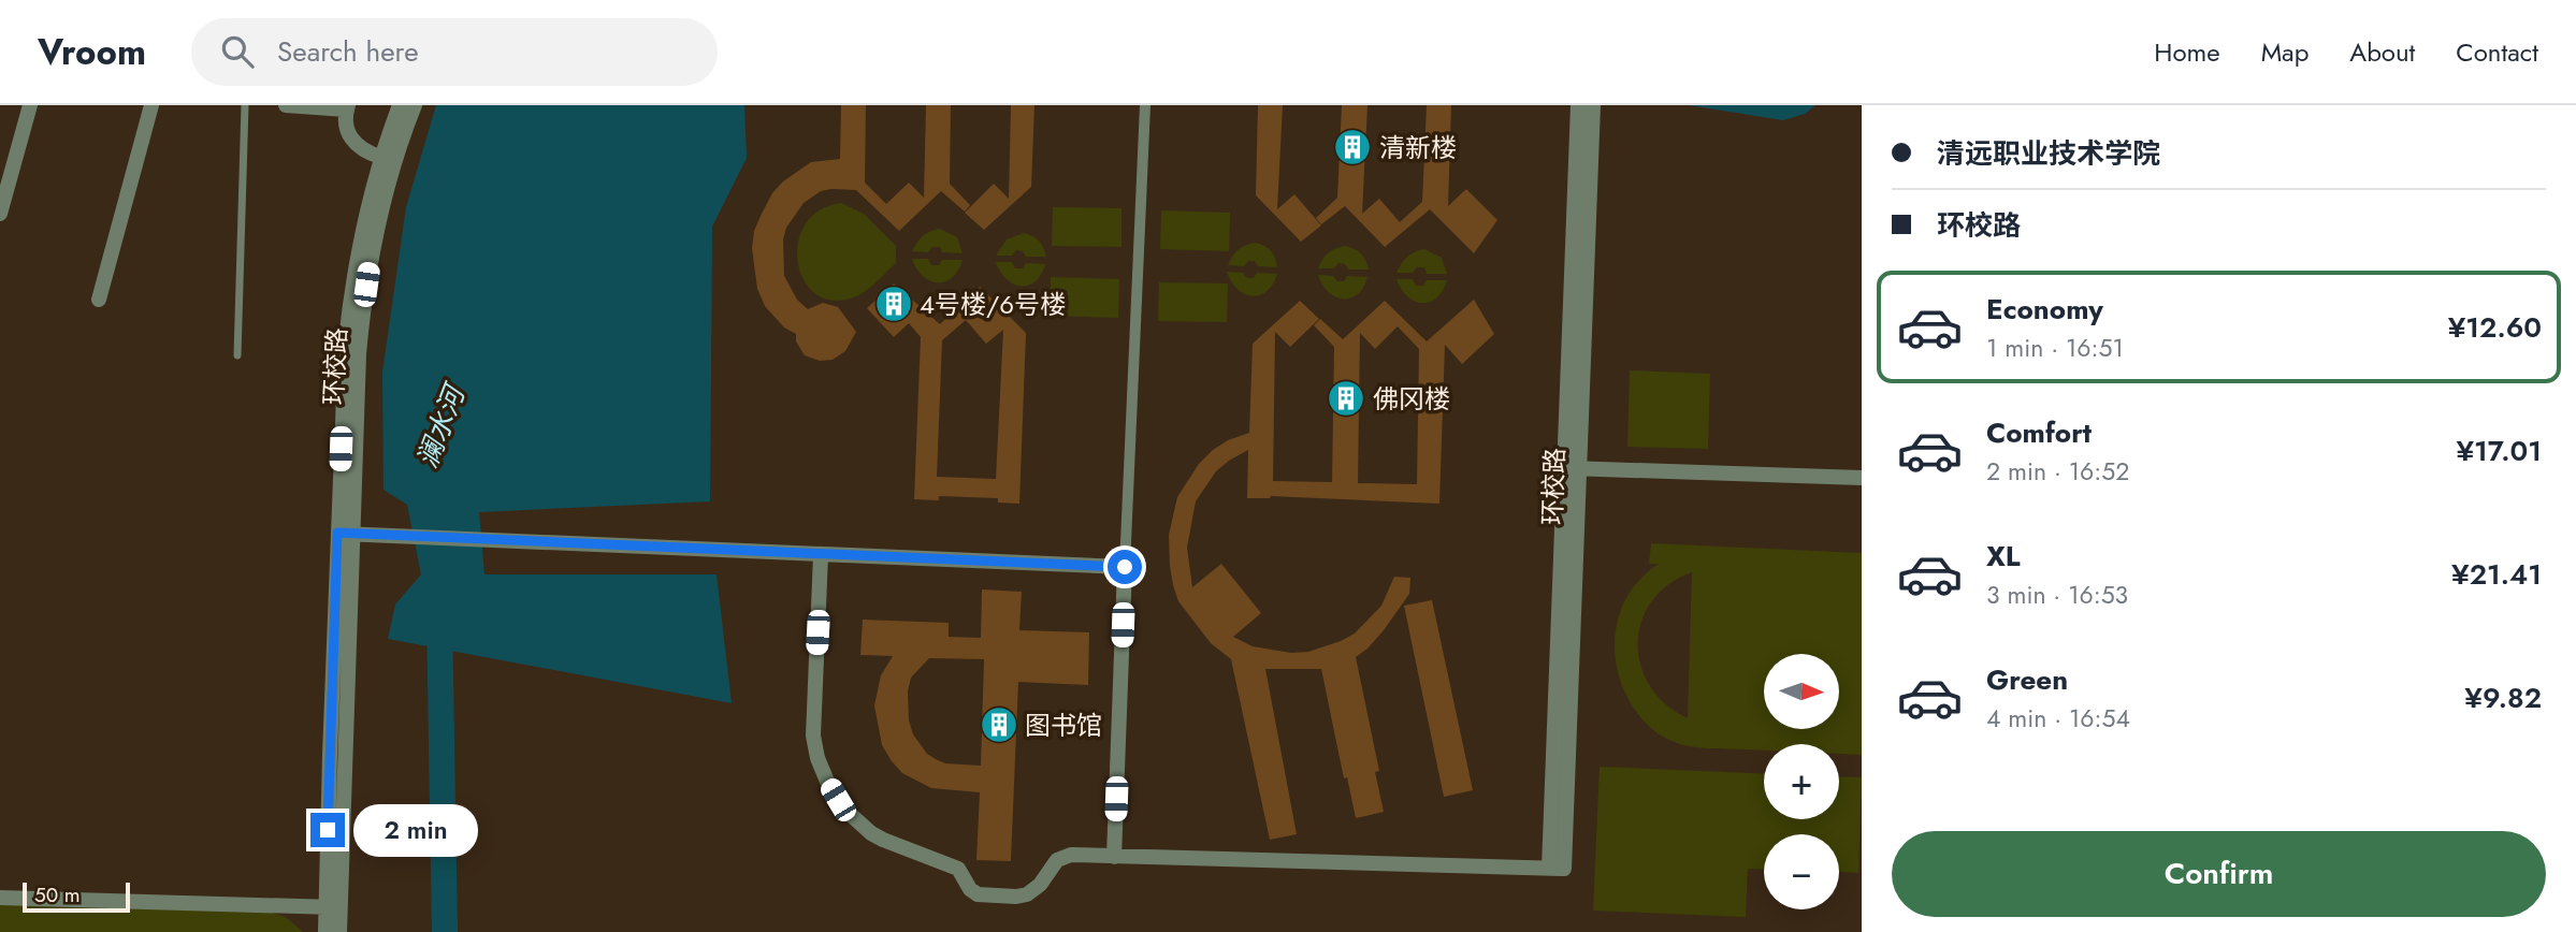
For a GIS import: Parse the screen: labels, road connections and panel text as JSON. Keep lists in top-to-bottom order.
{
  "streets": {
    "street": ["环校路"]
  },
  "water": ["澜水河"],
  "places": {
    "building": [
      "清新楼",
      "4号楼/6号楼",
      "佛冈楼",
      "图书馆"
    ]
  },
  "scale_bar": "50 m",
  "north": "right",
  "page": {
    "header": "Vroom",
    "search": "Search here",
    "nav": [
      "Home",
      "Map",
      "About",
      "Contact"
    ],
    "banner": ["清远职业技术学院", "环校路"],
    "list": [
      {
        "name": "Economy",
        "note": "1 min · 16:51",
        "value": "¥12.60"
      },
      {
        "name": "Comfort",
        "note": "2 min · 16:52",
        "value": "¥17.01"
      },
      {
        "name": "XL",
        "note": "3 min · 16:53",
        "value": "¥21.41"
      },
      {
        "name": "Green",
        "note": "4 min · 16:54",
        "value": "¥9.82"
      }
    ],
    "map_buttons": ["+", "−"],
    "bubble": "2 min",
    "buttons": "Confirm",
    "scale": "50 m"
  }
}
